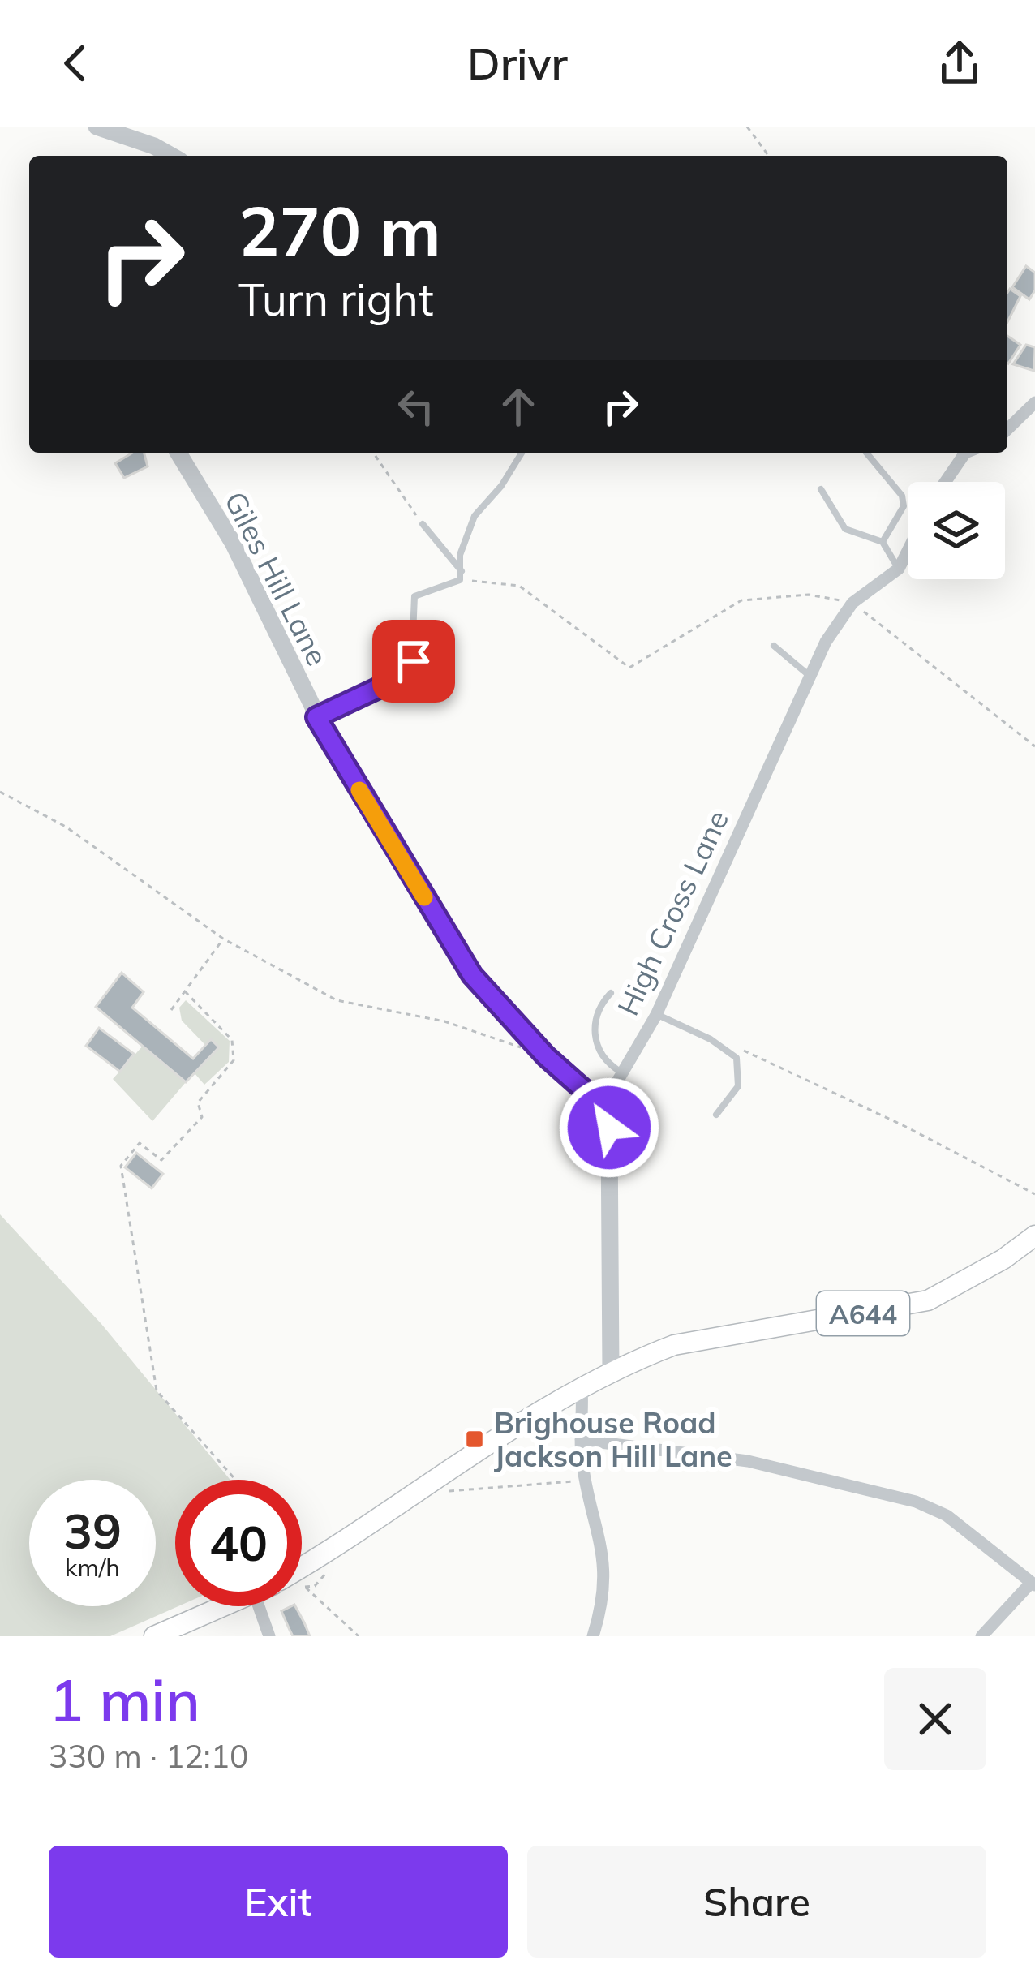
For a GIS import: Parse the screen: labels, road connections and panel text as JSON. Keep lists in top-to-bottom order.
{
  "streets": {
    "main road": ["A644"],
    "street": ["Giles Hill Lane", "High Cross Lane"]
  },
  "crossings": [
    ["Giles Hill Lane", "High Cross Lane"]
  ],
  "places": {
    "transit": ["Brighouse Road Jackson Hill Lane"]
  },
  "page": {
    "header": "Drivr",
    "turn": ["270 m", "Turn right"],
    "speed": "39 km/h",
    "limit": "40",
    "heading": ["1 min", "330 m · 12:10"],
    "buttons": ["Exit", "Share"]
  }
}
